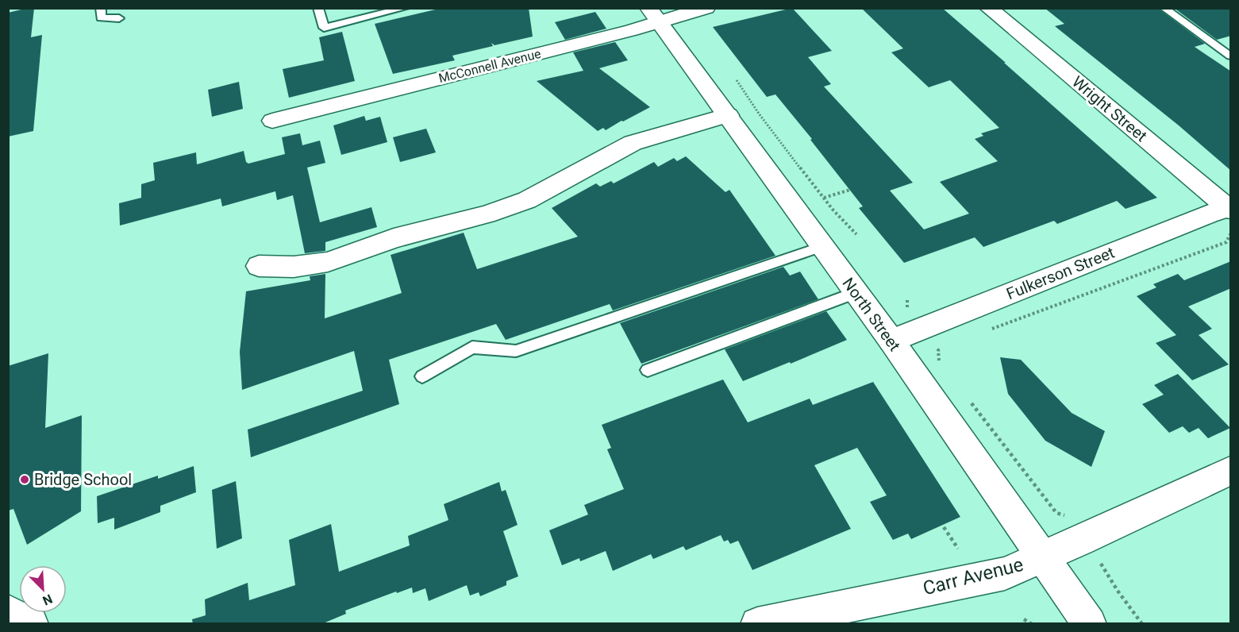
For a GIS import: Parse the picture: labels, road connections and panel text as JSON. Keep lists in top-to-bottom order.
{
  "streets": {
    "street": [
      "McConnell Avenue",
      "Wright Street",
      "Fulkerson Street",
      "North Street",
      "Carr Avenue"
    ]
  },
  "crossings": [
    ["McConnell Avenue", "North Street"],
    ["Wright Street", "Fulkerson Street"],
    ["Fulkerson Street", "North Street"],
    ["North Street", "Carr Avenue"]
  ],
  "places": ["Bridge School"],
  "north": "bottom right"
}
